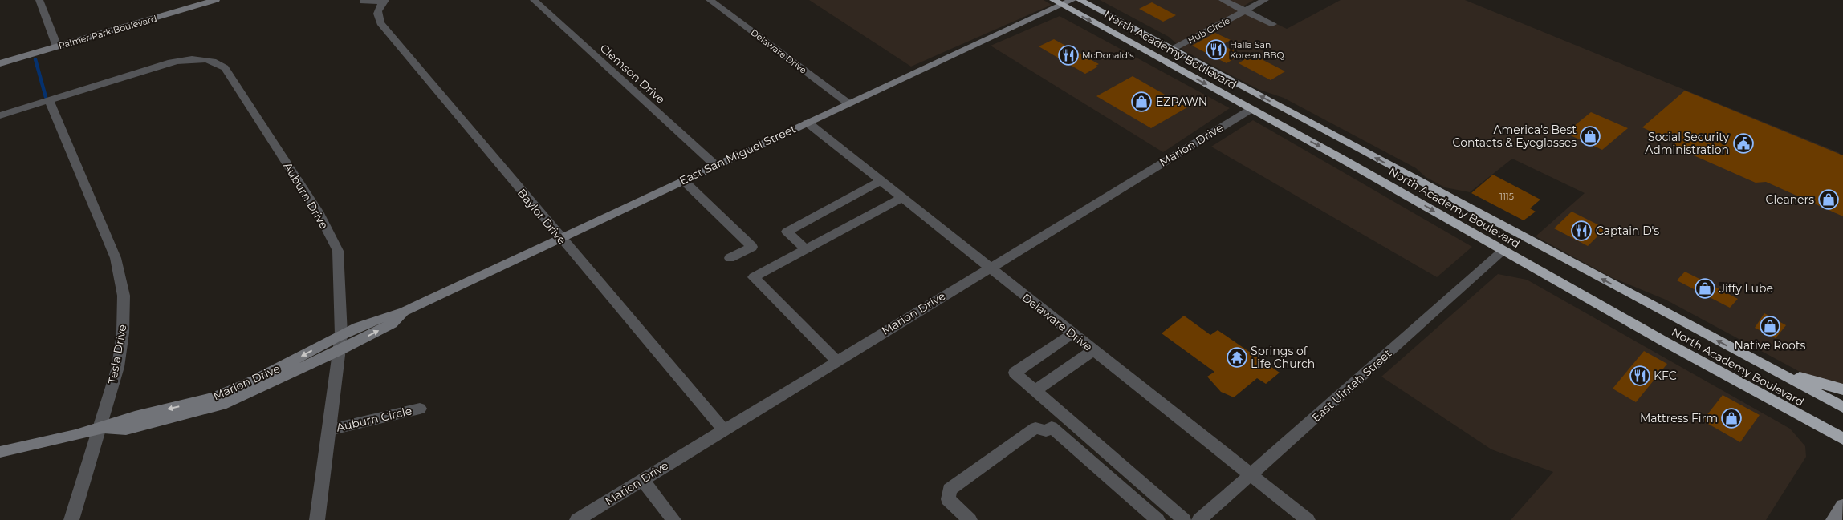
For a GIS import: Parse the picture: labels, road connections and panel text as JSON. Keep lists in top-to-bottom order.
{
  "streets": {
    "highway": ["North Academy Boulevard"],
    "street": [
      "Hub Circle",
      "Palmer Park Boulevard",
      "Delaware Drive",
      "Clemson Drive",
      "Marion Drive",
      "East San Miguel Street",
      "Auburn Drive",
      "Baylor Drive",
      "Tesla Drive",
      "East Uintah Street",
      "Auburn Circle"
    ]
  },
  "crossings": [
    ["Hub Circle", "North Academy Boulevard"],
    ["North Academy Boulevard", "Marion Drive"],
    ["North Academy Boulevard", "East San Miguel Street"],
    ["North Academy Boulevard", "East Uintah Street"],
    ["Delaware Drive", "Marion Drive"],
    ["Delaware Drive", "East San Miguel Street"],
    ["Delaware Drive", "East Uintah Street"],
    ["Clemson Drive", "East San Miguel Street"],
    ["Marion Drive", "East San Miguel Street"],
    ["Marion Drive", "Auburn Drive"],
    ["Marion Drive", "Baylor Drive"],
    ["Marion Drive", "Tesla Drive"],
    ["East San Miguel Street", "Auburn Drive"],
    ["East San Miguel Street", "Baylor Drive"],
    ["Auburn Drive", "Tesla Drive"],
    ["Auburn Drive", "Auburn Circle"]
  ],
  "places": {
    "restaurant": [
      "Halla San Korean BBQ",
      "McDonald's",
      "Captain D's",
      "KFC"
    ],
    "shop": [
      "EZPAWN",
      "America's Best Contacts & Eyeglasses",
      "Cleaners",
      "Jiffy Lube",
      "Native Roots",
      "Mattress Firm"
    ],
    "public building": ["Social Security Administration"],
    "temple": ["Springs of Life Church"]
  },
  "house_numbers": ["1115"]
}
